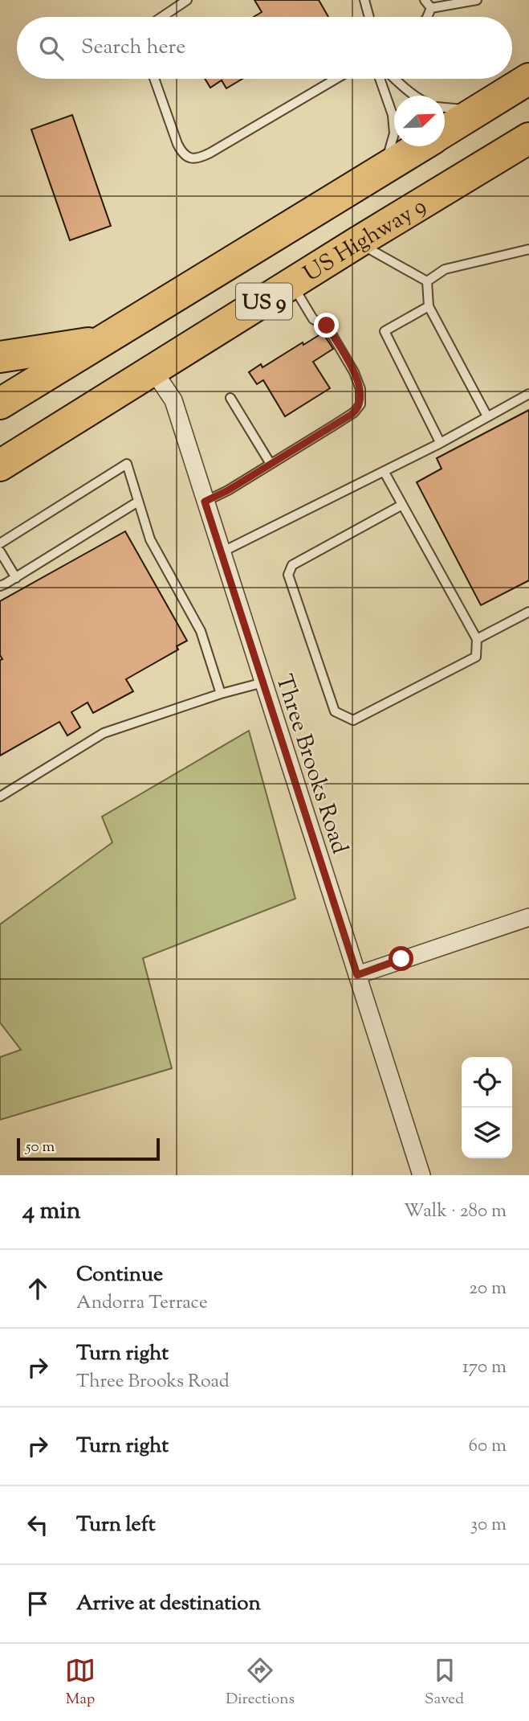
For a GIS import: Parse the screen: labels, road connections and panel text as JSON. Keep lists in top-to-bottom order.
{
  "streets": {
    "highway": ["US Highway 9", "US 9"],
    "street": ["Three Brooks Road"]
  },
  "crossings": [
    ["US Highway 9", "Three Brooks Road"]
  ],
  "scale_bar": "50 m",
  "north": "top right",
  "page": {
    "search": "Search here",
    "scale": "50 m",
    "heading": ["4 min", "Walk · 280 m"],
    "list": [
      ["Continue", "Andorra Terrace", "20 m"],
      ["Turn right", "Three Brooks Road", "170 m"],
      ["Turn right", "60 m"],
      ["Turn left", "30 m"],
      "Arrive at destination"
    ],
    "nav": ["Map", "Directions", "Saved"]
  }
}
